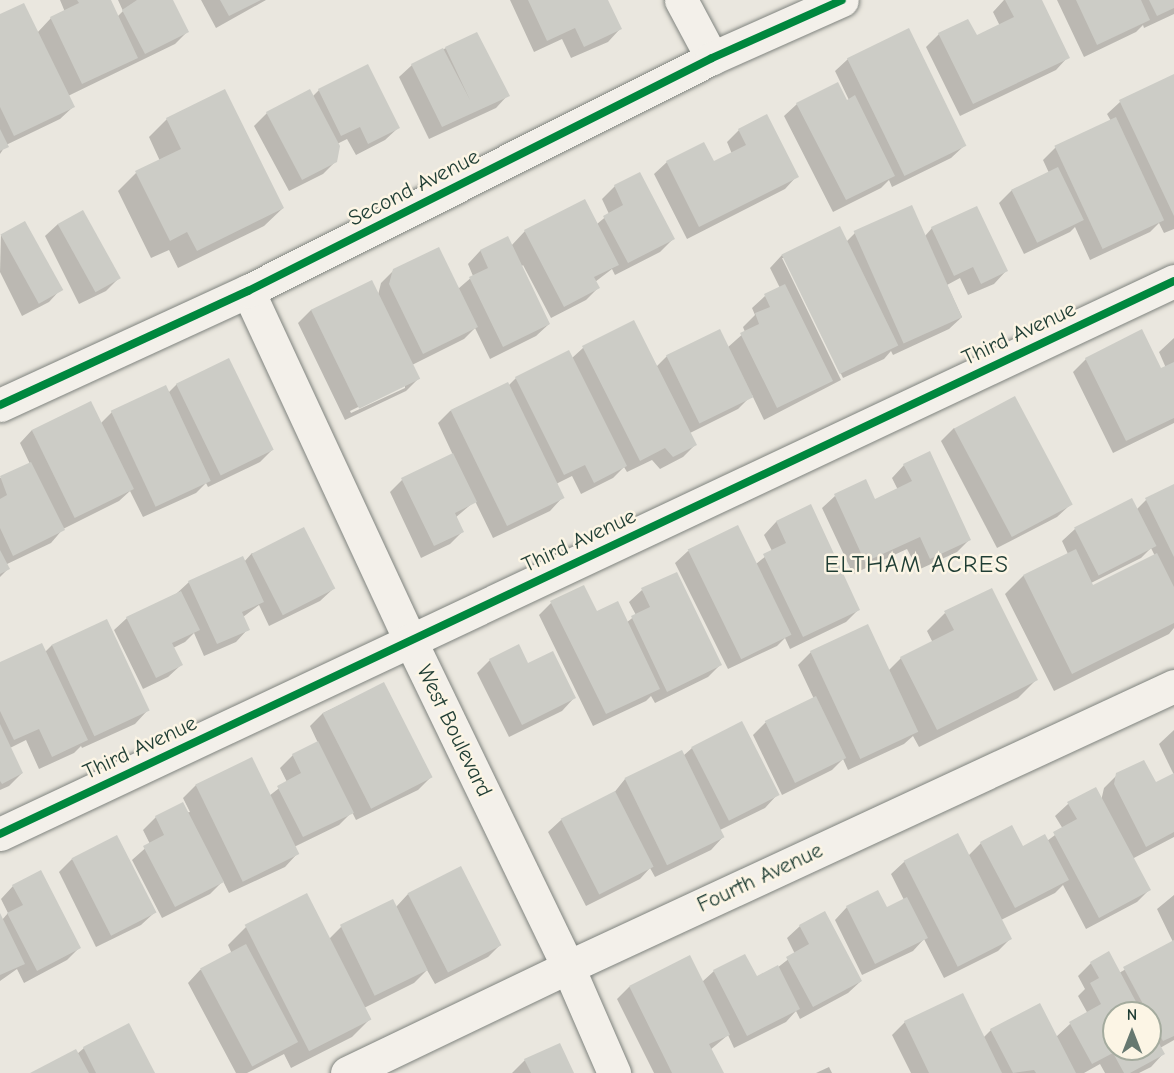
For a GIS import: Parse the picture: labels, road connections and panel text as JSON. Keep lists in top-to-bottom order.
{
  "streets": {
    "street": [
      "Second Avenue",
      "Third Avenue",
      "West Boulevard",
      "Fourth Avenue"
    ]
  },
  "crossings": [
    ["Second Avenue", "West Boulevard"],
    ["Third Avenue", "West Boulevard"],
    ["West Boulevard", "Fourth Avenue"]
  ],
  "districts": ["ELTHAM ACRES"],
  "north": "top"
}
